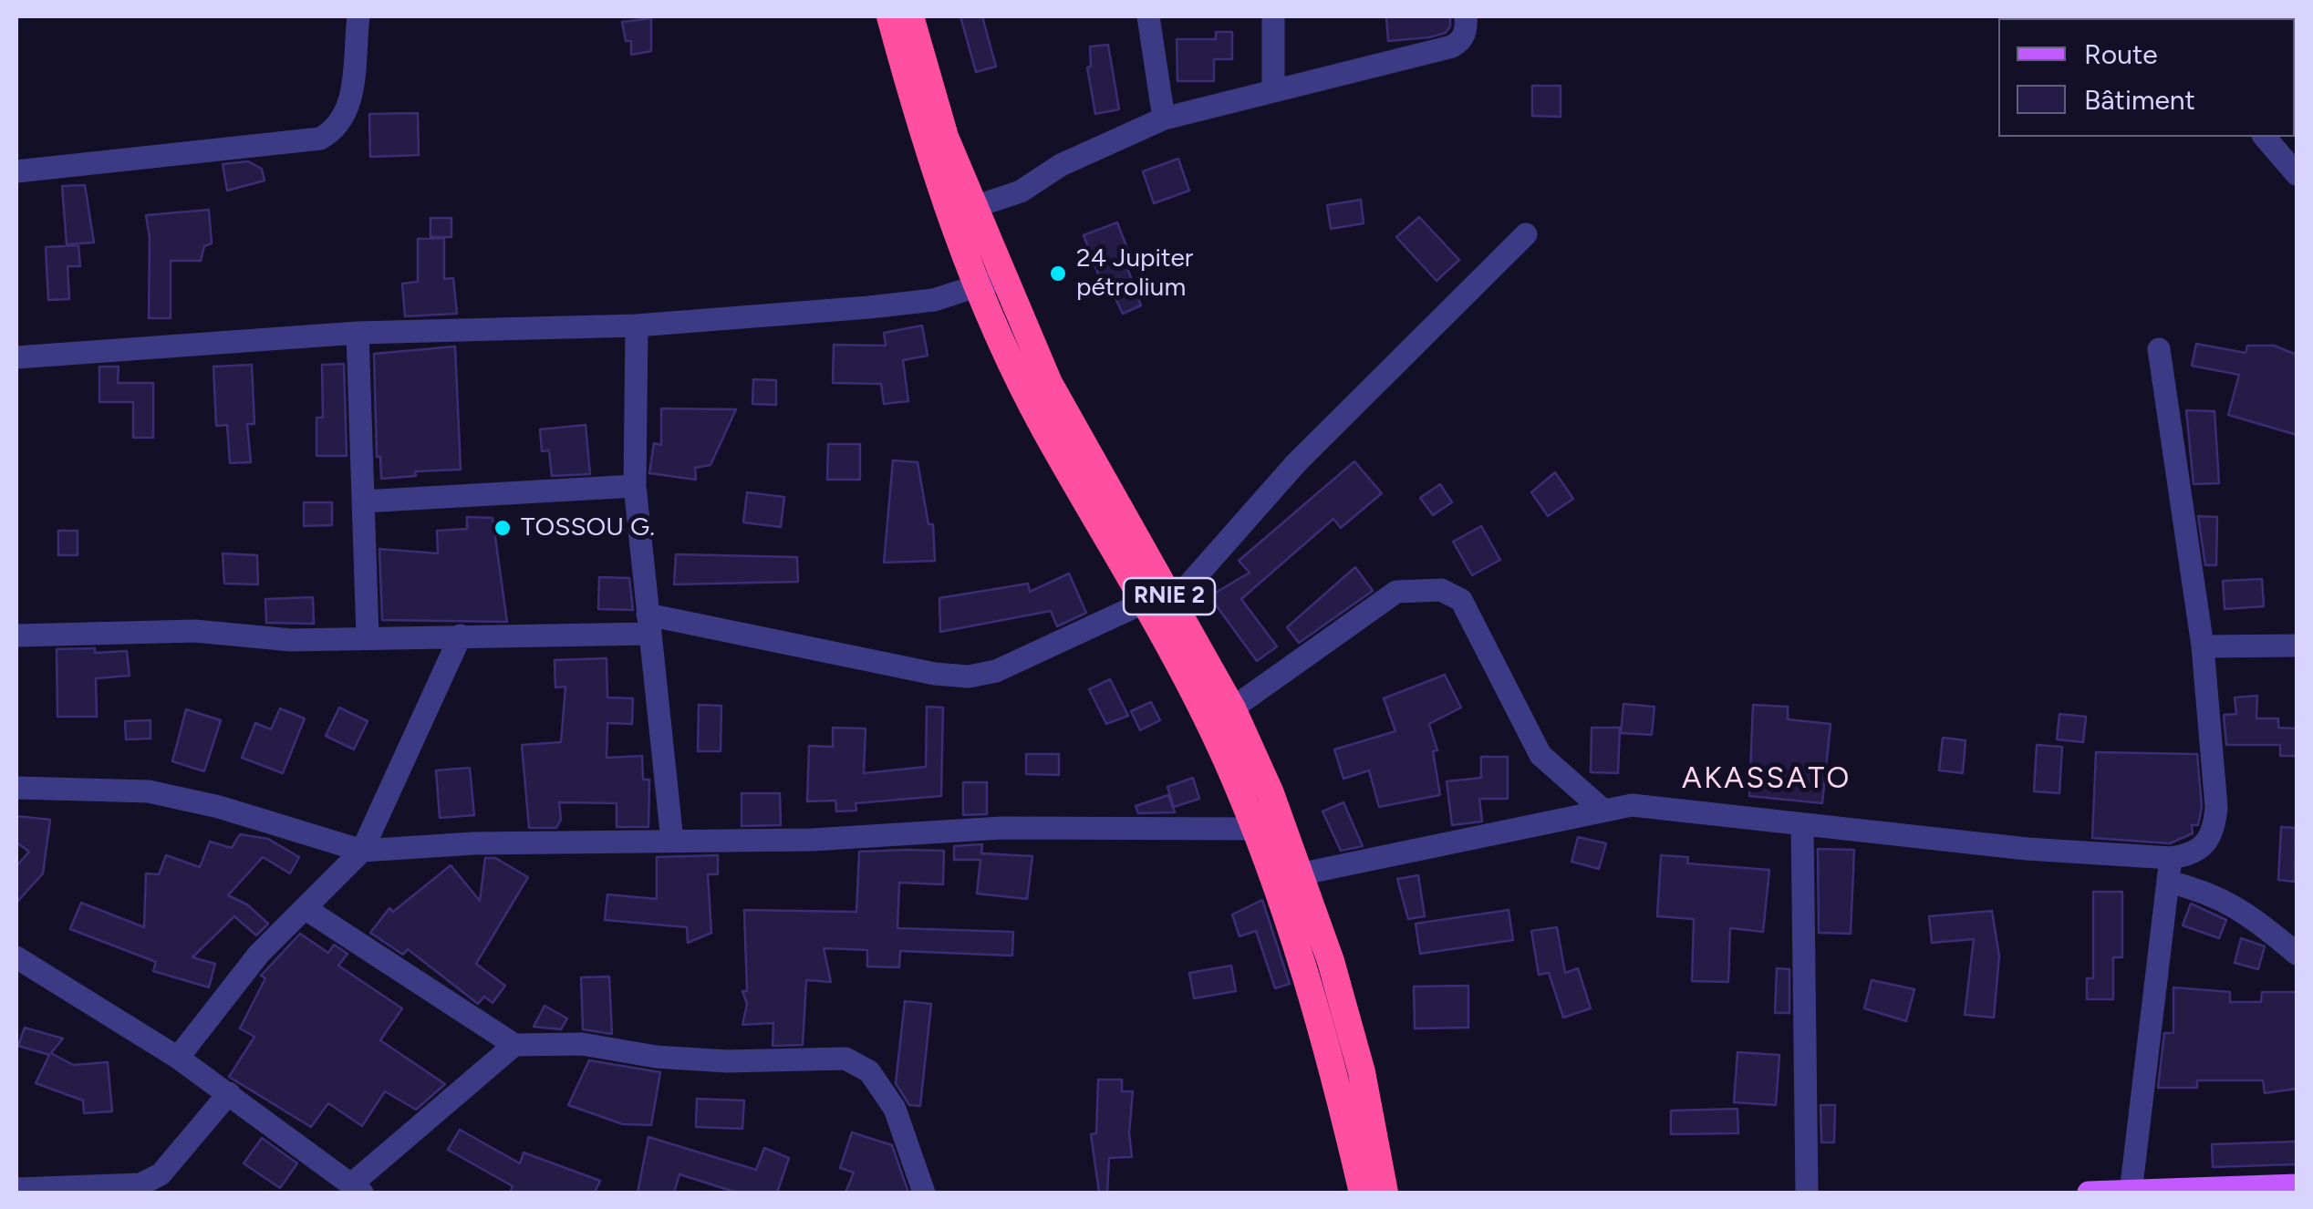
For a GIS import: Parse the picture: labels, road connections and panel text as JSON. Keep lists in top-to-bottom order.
{
  "streets": {
    "highway": ["RNIE 2"]
  },
  "districts": ["AKASSATO"],
  "places": ["24 Jupiter pétrolium", "TOSSOU G."],
  "legend": ["Route", "Bâtiment"]
}
